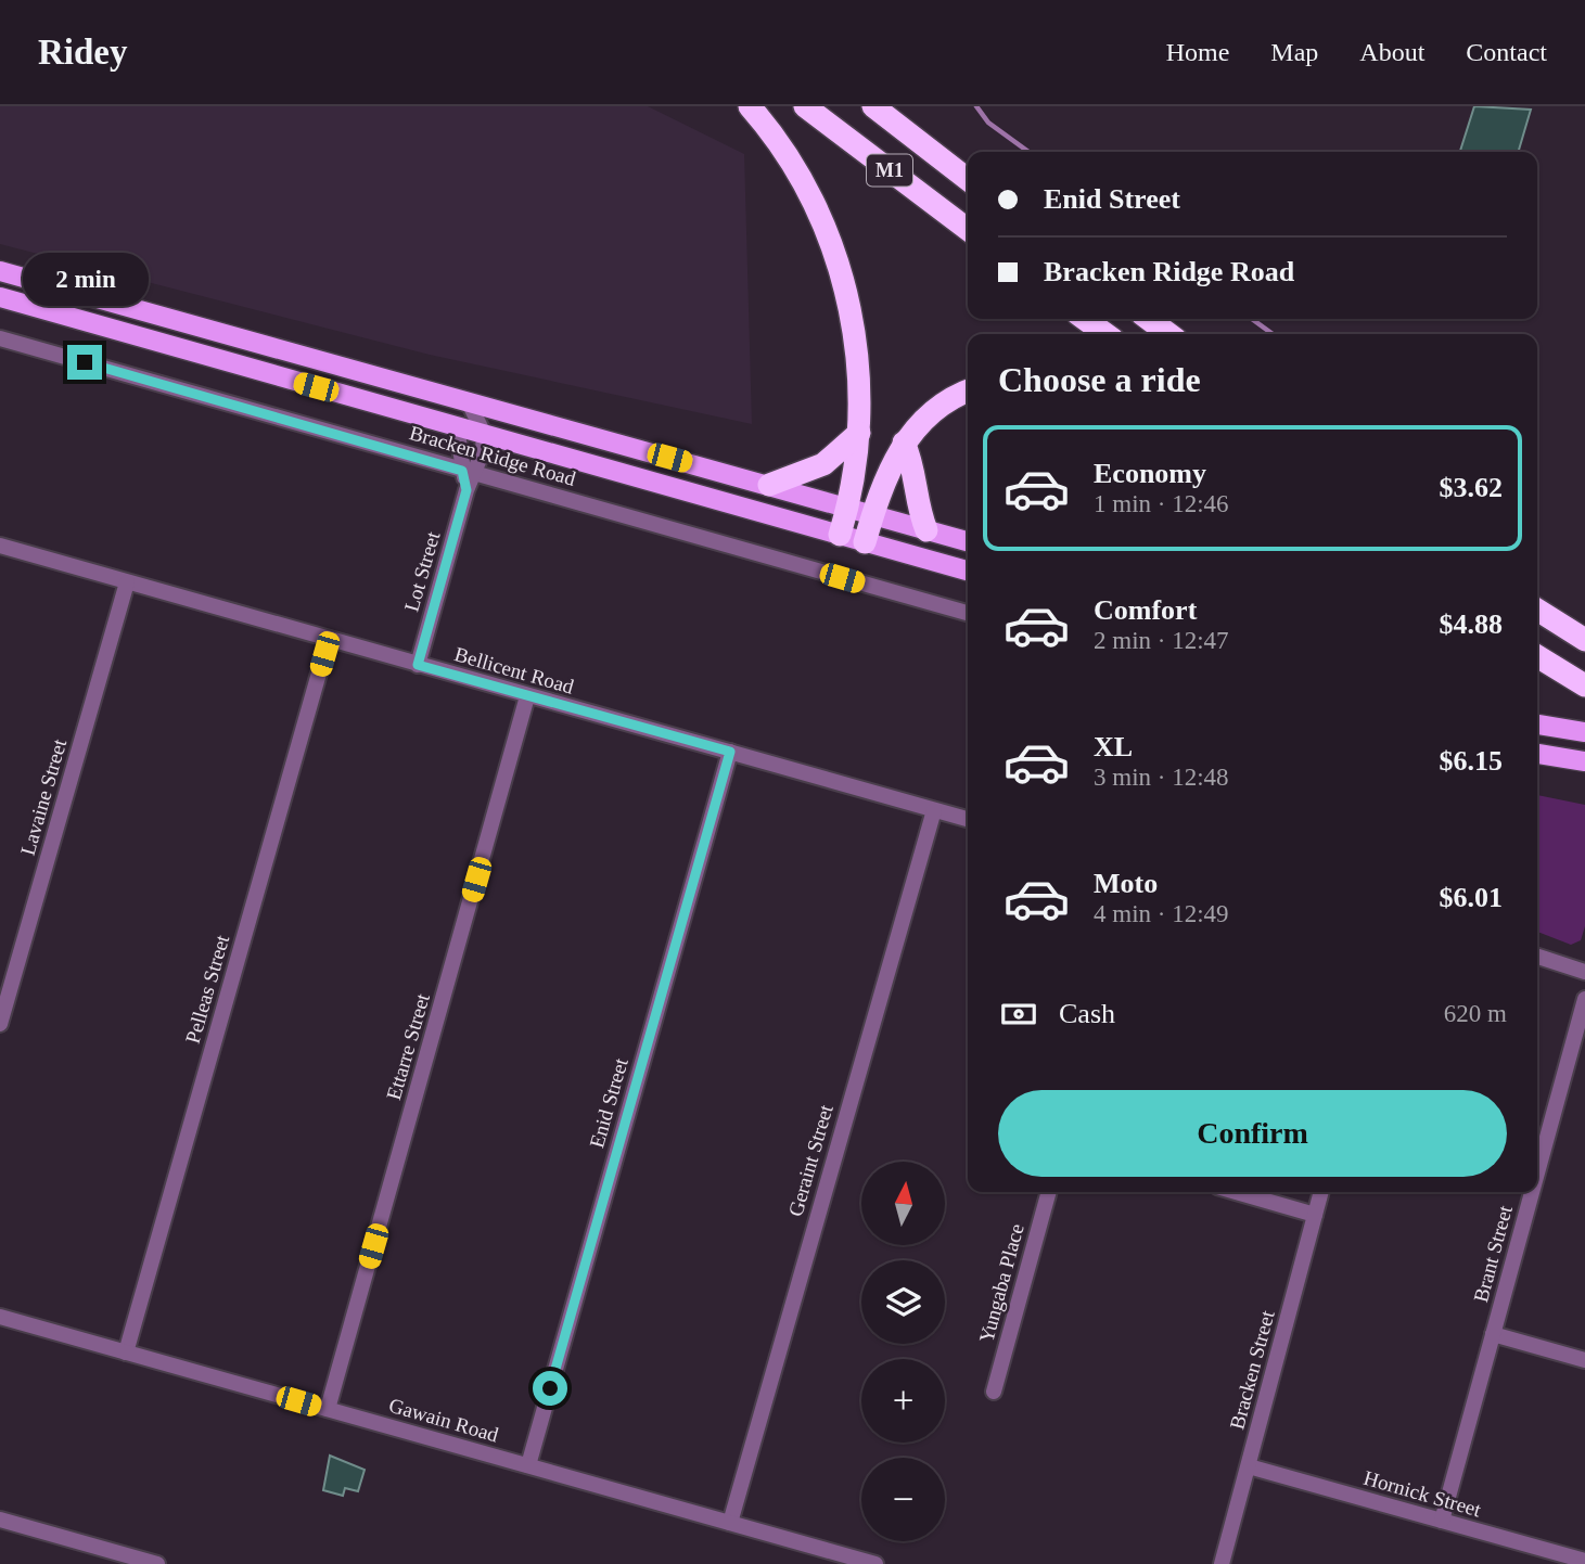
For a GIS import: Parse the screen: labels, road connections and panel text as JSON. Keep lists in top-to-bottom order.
{
  "streets": {
    "highway": ["M1"],
    "main road": ["Bracken Ridge Road"],
    "street": [
      "Lot Street",
      "Bellicent Road",
      "Lavaine Street",
      "Pelleas Street",
      "Ettarre Street",
      "Enid Street",
      "Geraint Street",
      "Brant Street",
      "Yungaba Place",
      "Bracken Street",
      "Gawain Road",
      "Hornick Street"
    ]
  },
  "crossings": [
    ["Bracken Ridge Road", "Lot Street"],
    ["Lot Street", "Bellicent Road"],
    ["Bellicent Road", "Lavaine Street"],
    ["Bellicent Road", "Pelleas Street"],
    ["Bellicent Road", "Ettarre Street"],
    ["Bellicent Road", "Enid Street"],
    ["Bellicent Road", "Geraint Street"],
    ["Pelleas Street", "Gawain Road"],
    ["Ettarre Street", "Gawain Road"],
    ["Enid Street", "Gawain Road"],
    ["Geraint Street", "Gawain Road"],
    ["Brant Street", "Hornick Street"],
    ["Bracken Street", "Hornick Street"]
  ],
  "north": "top",
  "page": {
    "header": "Ridey",
    "nav": [
      "Home",
      "Map",
      "About",
      "Contact"
    ],
    "banner": ["Enid Street", "Bracken Ridge Road"],
    "bubble": "2 min",
    "heading": "Choose a ride",
    "list": [
      {
        "name": "Economy",
        "note": "1 min · 12:46",
        "value": "$3.62"
      },
      {
        "name": "Comfort",
        "note": "2 min · 12:47",
        "value": "$4.88"
      },
      {
        "name": "XL",
        "note": "3 min · 12:48",
        "value": "$6.15"
      },
      {
        "name": "Moto",
        "note": "4 min · 12:49",
        "value": "$6.01"
      }
    ],
    "pay": ["Cash", "620 m"],
    "buttons": "Confirm",
    "map_buttons": ["+", "−"]
  }
}
